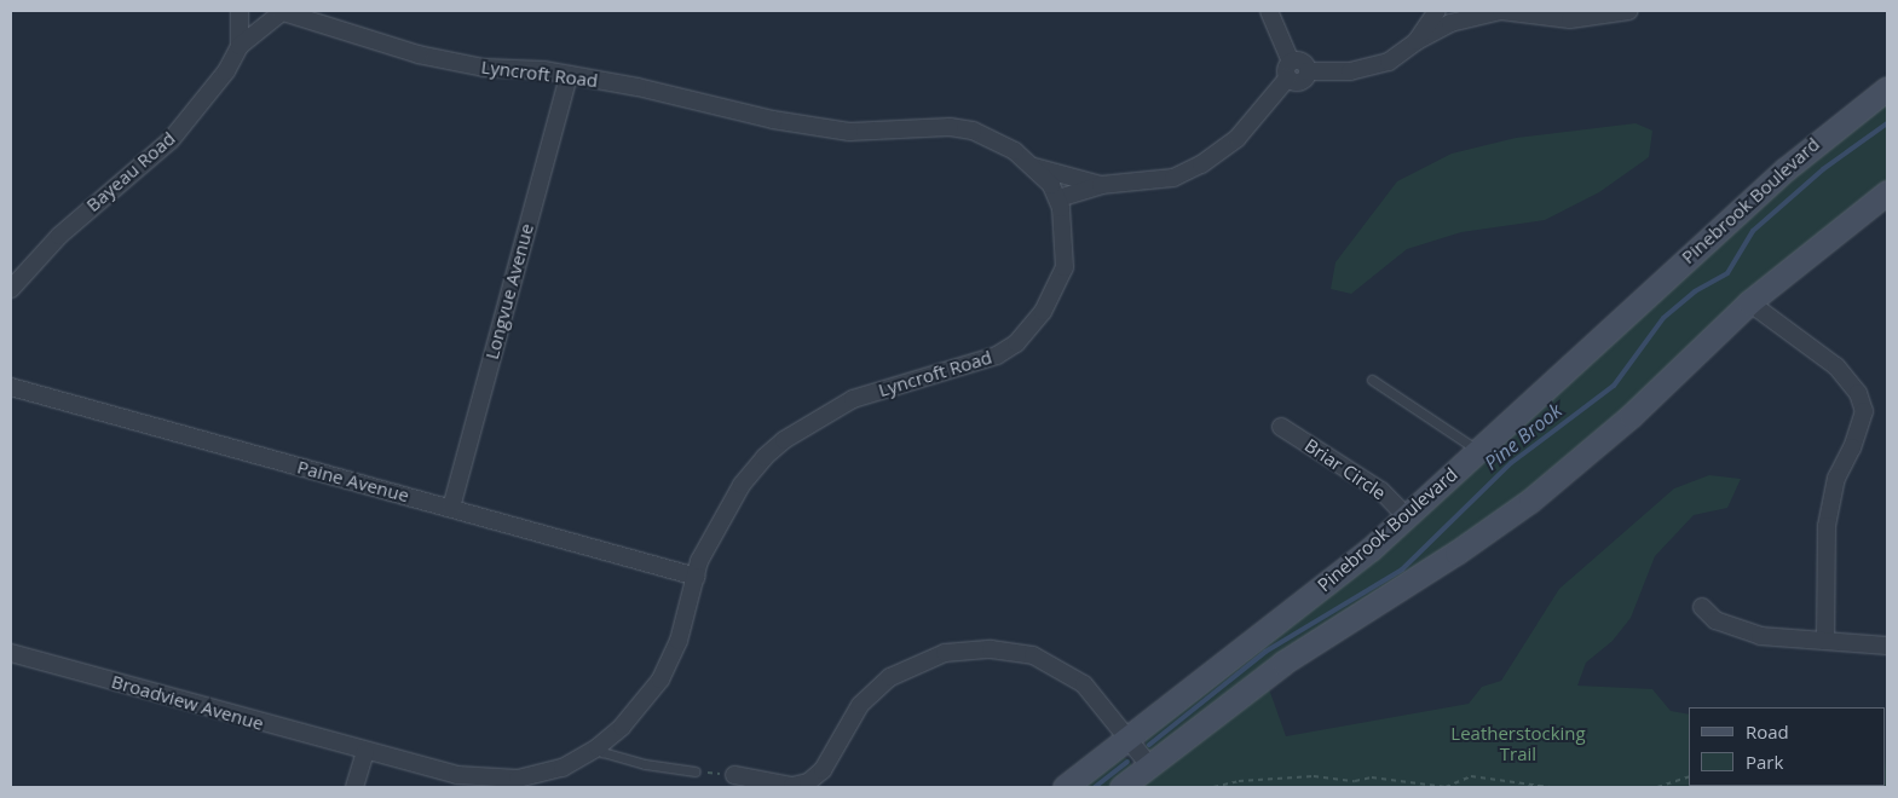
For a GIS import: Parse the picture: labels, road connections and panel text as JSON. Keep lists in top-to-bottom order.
{
  "streets": {
    "street": [
      "Lyncroft Road",
      "Bayeau Road",
      "Pinebrook Boulevard",
      "Longvue Avenue",
      "Briar Circle",
      "Paine Avenue",
      "Broadview Avenue"
    ]
  },
  "crossings": [
    ["Lyncroft Road", "Bayeau Road"],
    ["Lyncroft Road", "Longvue Avenue"],
    ["Lyncroft Road", "Paine Avenue"],
    ["Lyncroft Road", "Broadview Avenue"],
    ["Pinebrook Boulevard", "Briar Circle"],
    ["Longvue Avenue", "Paine Avenue"]
  ],
  "water": ["Pine Brook"],
  "parks": ["Leatherstocking Trail"],
  "legend": ["Road", "Park"]
}
